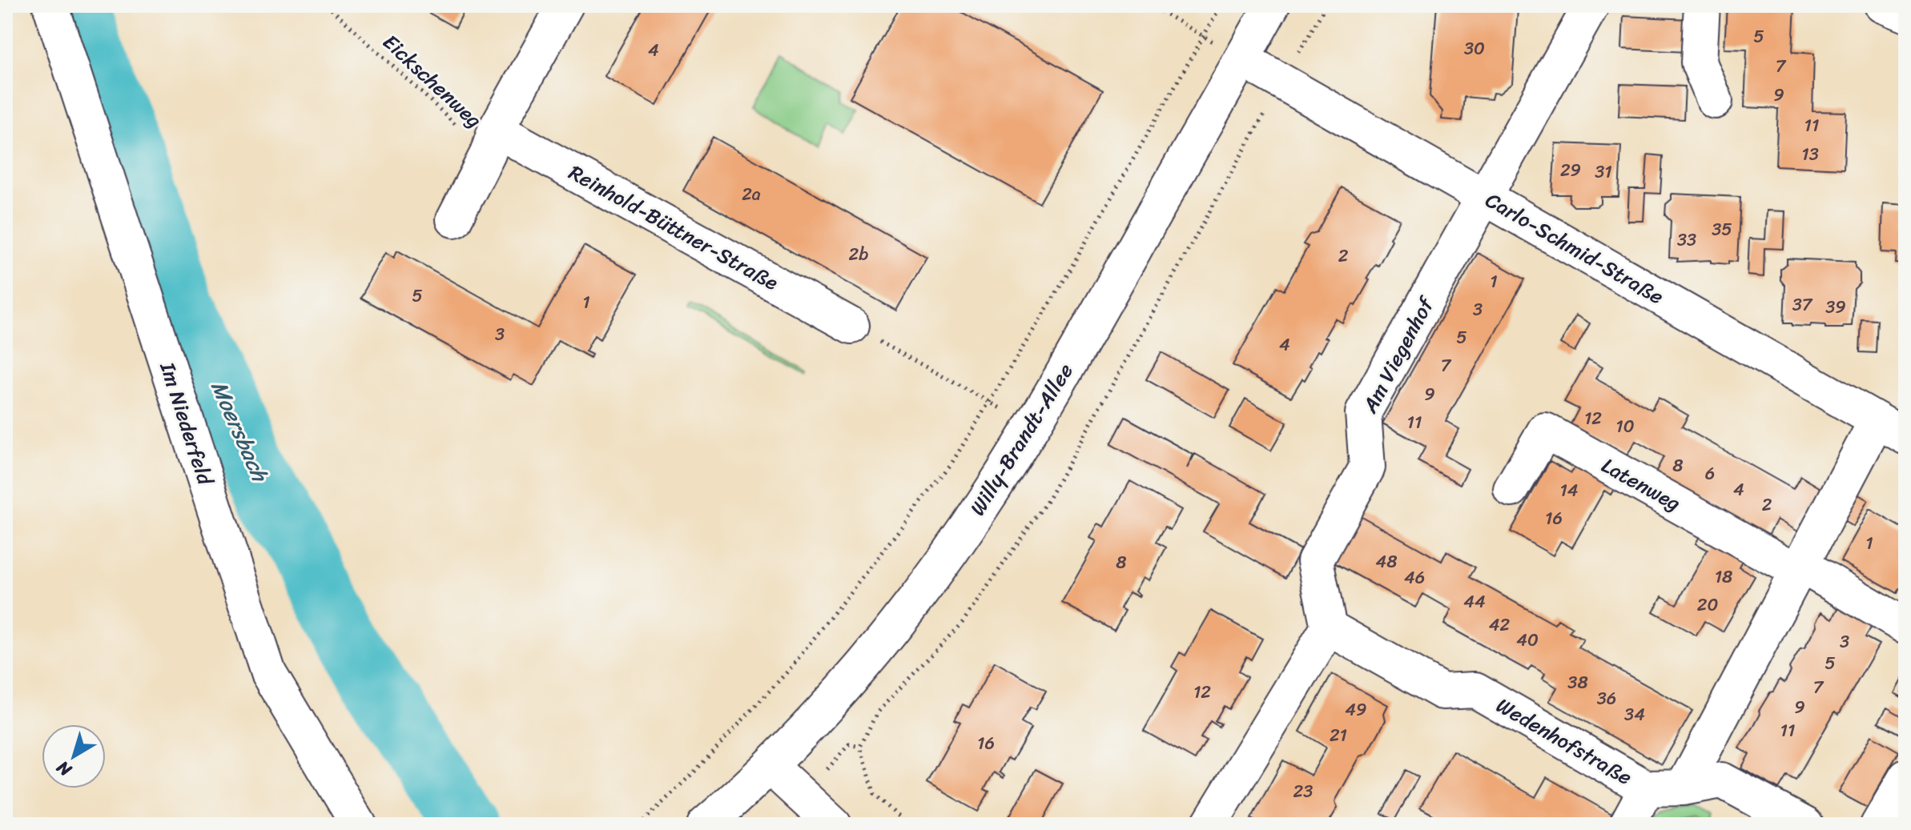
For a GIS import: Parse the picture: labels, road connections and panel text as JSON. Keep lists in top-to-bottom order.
{
  "streets": {
    "street": [
      "Reinhold-Büttner-Straße",
      "Carlo-Schmid-Straße",
      "Am Viegenhof",
      "Im Niederfeld",
      "Willy-Brandt-Allee",
      "Latenweg",
      "Wedenhofstraße"
    ],
    "path": ["Eickschenweg"]
  },
  "crossings": [
    ["Eickschenweg", "Reinhold-Büttner-Straße"],
    ["Carlo-Schmid-Straße", "Am Viegenhof"],
    ["Carlo-Schmid-Straße", "Willy-Brandt-Allee"],
    ["Am Viegenhof", "Wedenhofstraße"]
  ],
  "water": ["Moersbach"],
  "house_numbers": [
    "5",
    "30",
    "4",
    "7",
    "9",
    "11",
    "13",
    "29",
    "31",
    "2a",
    "35",
    "33",
    "2b",
    "2",
    "1",
    "5",
    "1",
    "37",
    "39",
    "3",
    "3",
    "5",
    "4",
    "7",
    "9",
    "12",
    "11",
    "10",
    "8",
    "6",
    "4",
    "14",
    "2",
    "16",
    "1",
    "48",
    "8",
    "18",
    "46",
    "44",
    "20",
    "42",
    "40",
    "3",
    "5",
    "38",
    "7",
    "12",
    "36",
    "9",
    "49",
    "34",
    "11",
    "21",
    "16",
    "23"
  ],
  "north": "bottom left"
}
